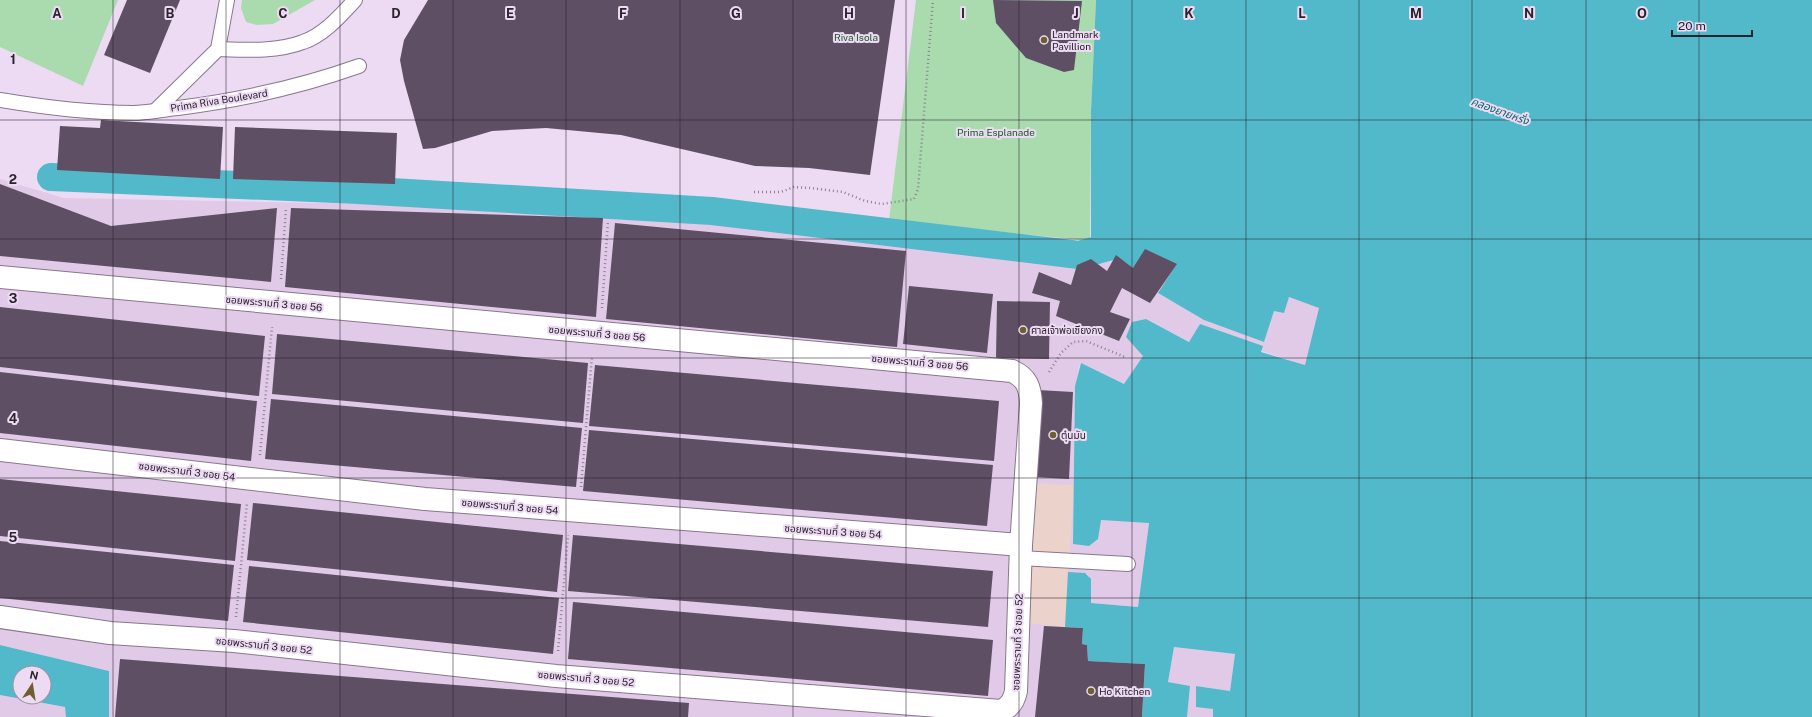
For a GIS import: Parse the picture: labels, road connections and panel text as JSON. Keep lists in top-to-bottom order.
{
  "streets": {
    "street": ["ซอยพระรามที่ 3 ซอย 56", "ซอยพระรามที่ 3 ซอย 54", "ซอยพระรามที่ 3 ซอย 52"],
    "lane": ["Prima Riva Boulevard"]
  },
  "crossings": [
    ["ซอยพระรามที่ 3 ซอย 54", "ซอยพระรามที่ 3 ซอย 52"]
  ],
  "water": ["คลองยายหรั่ง"],
  "parks": ["Riva Isola", "Prima Esplanade"],
  "places": [
    "Landmark Pavillion",
    "ศาลเจ้าพ่อเซียงกง",
    "ตุ๋นมัน",
    "Ho Kitchen"
  ],
  "scale_bar": "20 m",
  "north": "top",
  "grid": {
    "columns": [
      "A",
      "B",
      "C",
      "D",
      "E",
      "F",
      "G",
      "H",
      "I",
      "J",
      "K",
      "L",
      "M",
      "N",
      "O"
    ],
    "rows": [
      "1",
      "2",
      "3",
      "4",
      "5"
    ]
  }
}
